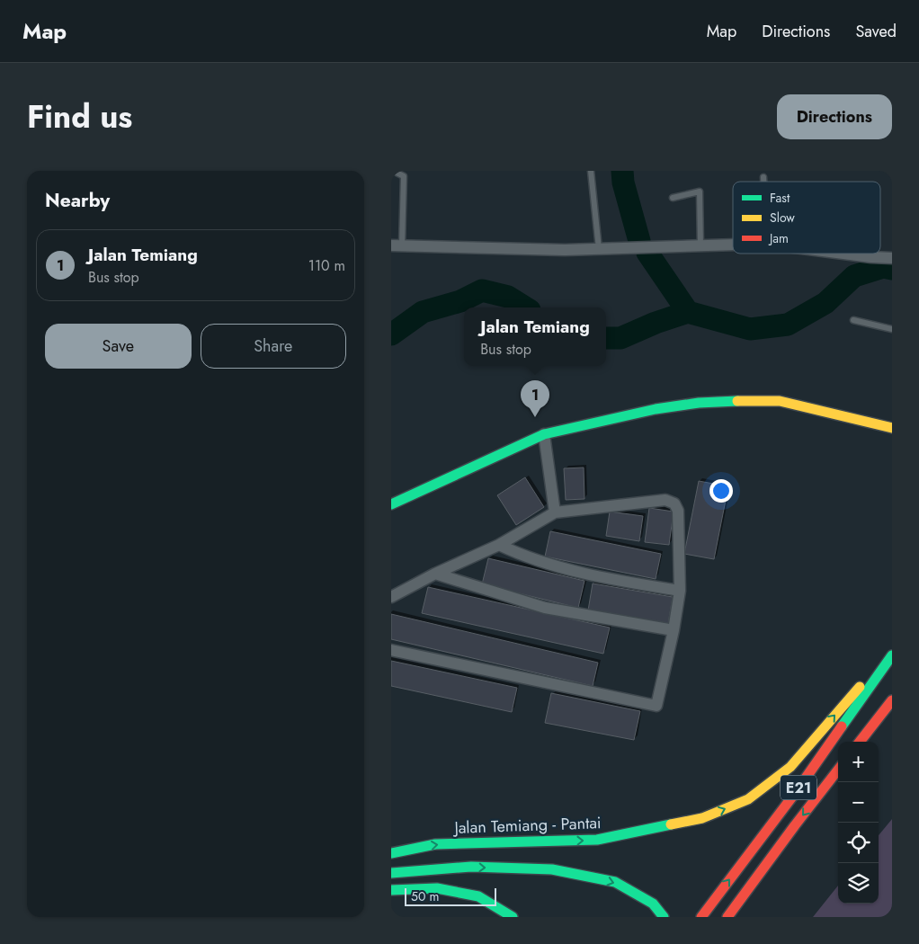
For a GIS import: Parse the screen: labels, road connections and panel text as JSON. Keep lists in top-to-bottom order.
{
  "streets": {
    "main road": ["E21", "Jalan Temiang - Pantai"]
  },
  "one_way": ["Jalan Temiang - Pantai"],
  "legend": ["Fast", "Slow", "Jam"],
  "scale_bar": "50 m",
  "page": {
    "header": "Map",
    "nav": ["Map", "Directions", "Saved"],
    "title": "Find us",
    "buttons": [
      "Directions",
      ["Save", "Share"]
    ],
    "heading": "Nearby",
    "list": [
      {
        "mark": "1",
        "name": "Jalan Temiang",
        "note": "Bus stop",
        "value": "110 m"
      }
    ],
    "popup": ["Jalan Temiang", "Bus stop"],
    "pins": "1",
    "map_buttons": ["+", "−"],
    "scale": "50 m"
  }
}
